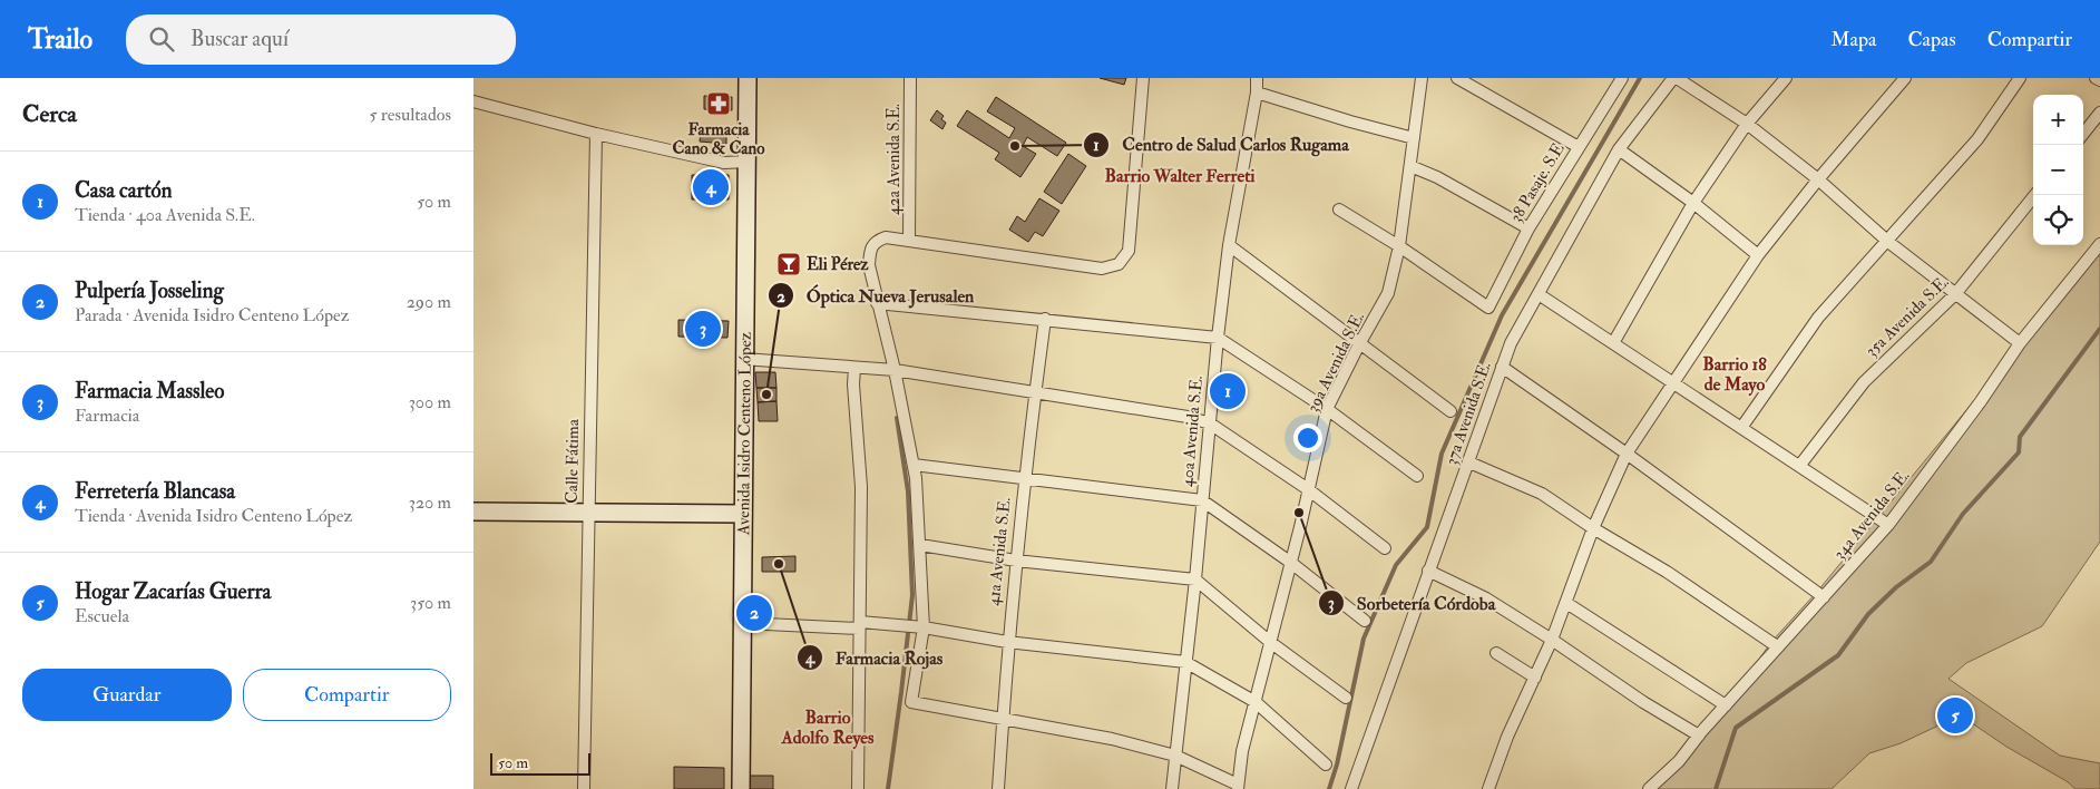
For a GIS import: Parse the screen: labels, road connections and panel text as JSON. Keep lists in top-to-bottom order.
{
  "streets": {
    "street": [
      "42a Avenida S.E.",
      "38 Pasaje. S.E",
      "35a Avenida S.E.",
      "39a Avenida S.E.",
      "37a Avenida S.E.",
      "40a Avenida S.E.",
      "Avenida Isidro Centeno López",
      "Calle Fátima",
      "34a Avenida S.E.",
      "41a Avenida S.E."
    ]
  },
  "crossings": [
    ["38 Pasaje. S.E", "39a Avenida S.E."]
  ],
  "districts": ["Barrio Walter Ferreti", "Barrio 18 de Mayo", "Barrio Adolfo Reyes"],
  "places": {
    "pharmacy": ["Farmacia Cano & Cano"],
    "other": [
      "Centro de Salud Carlos Rugama",
      "Óptica Nueva Jerusalen",
      "Sorbetería Córdoba",
      "Farmacia Rojas"
    ],
    "bar": ["Eli Pérez"]
  },
  "scale_bar": "50 m",
  "page": {
    "header": "Trailo",
    "search": "Buscar aquí",
    "nav": ["Mapa", "Capas", "Compartir"],
    "heading": ["Cerca", "5 resultados"],
    "map_buttons": ["+", "−"],
    "list": [
      {
        "mark": "1",
        "name": "Casa cartón",
        "note": "Tienda · 40a Avenida S.E.",
        "value": "50 m"
      },
      {
        "mark": "2",
        "name": "Pulpería Josseling",
        "note": "Parada · Avenida Isidro Centeno López",
        "value": "290 m"
      },
      {
        "mark": "3",
        "name": "Farmacia Massleo",
        "note": "Farmacia",
        "value": "300 m"
      },
      {
        "mark": "4",
        "name": "Ferretería Blancasa",
        "note": "Tienda · Avenida Isidro Centeno López",
        "value": "320 m"
      },
      {
        "mark": "5",
        "name": "Hogar Zacarías Guerra",
        "note": "Escuela",
        "value": "350 m"
      }
    ],
    "pins": [
      "4",
      "3",
      "1",
      "2",
      "5"
    ],
    "buttons": ["Guardar", "Compartir"],
    "scale": "50 m"
  }
}
